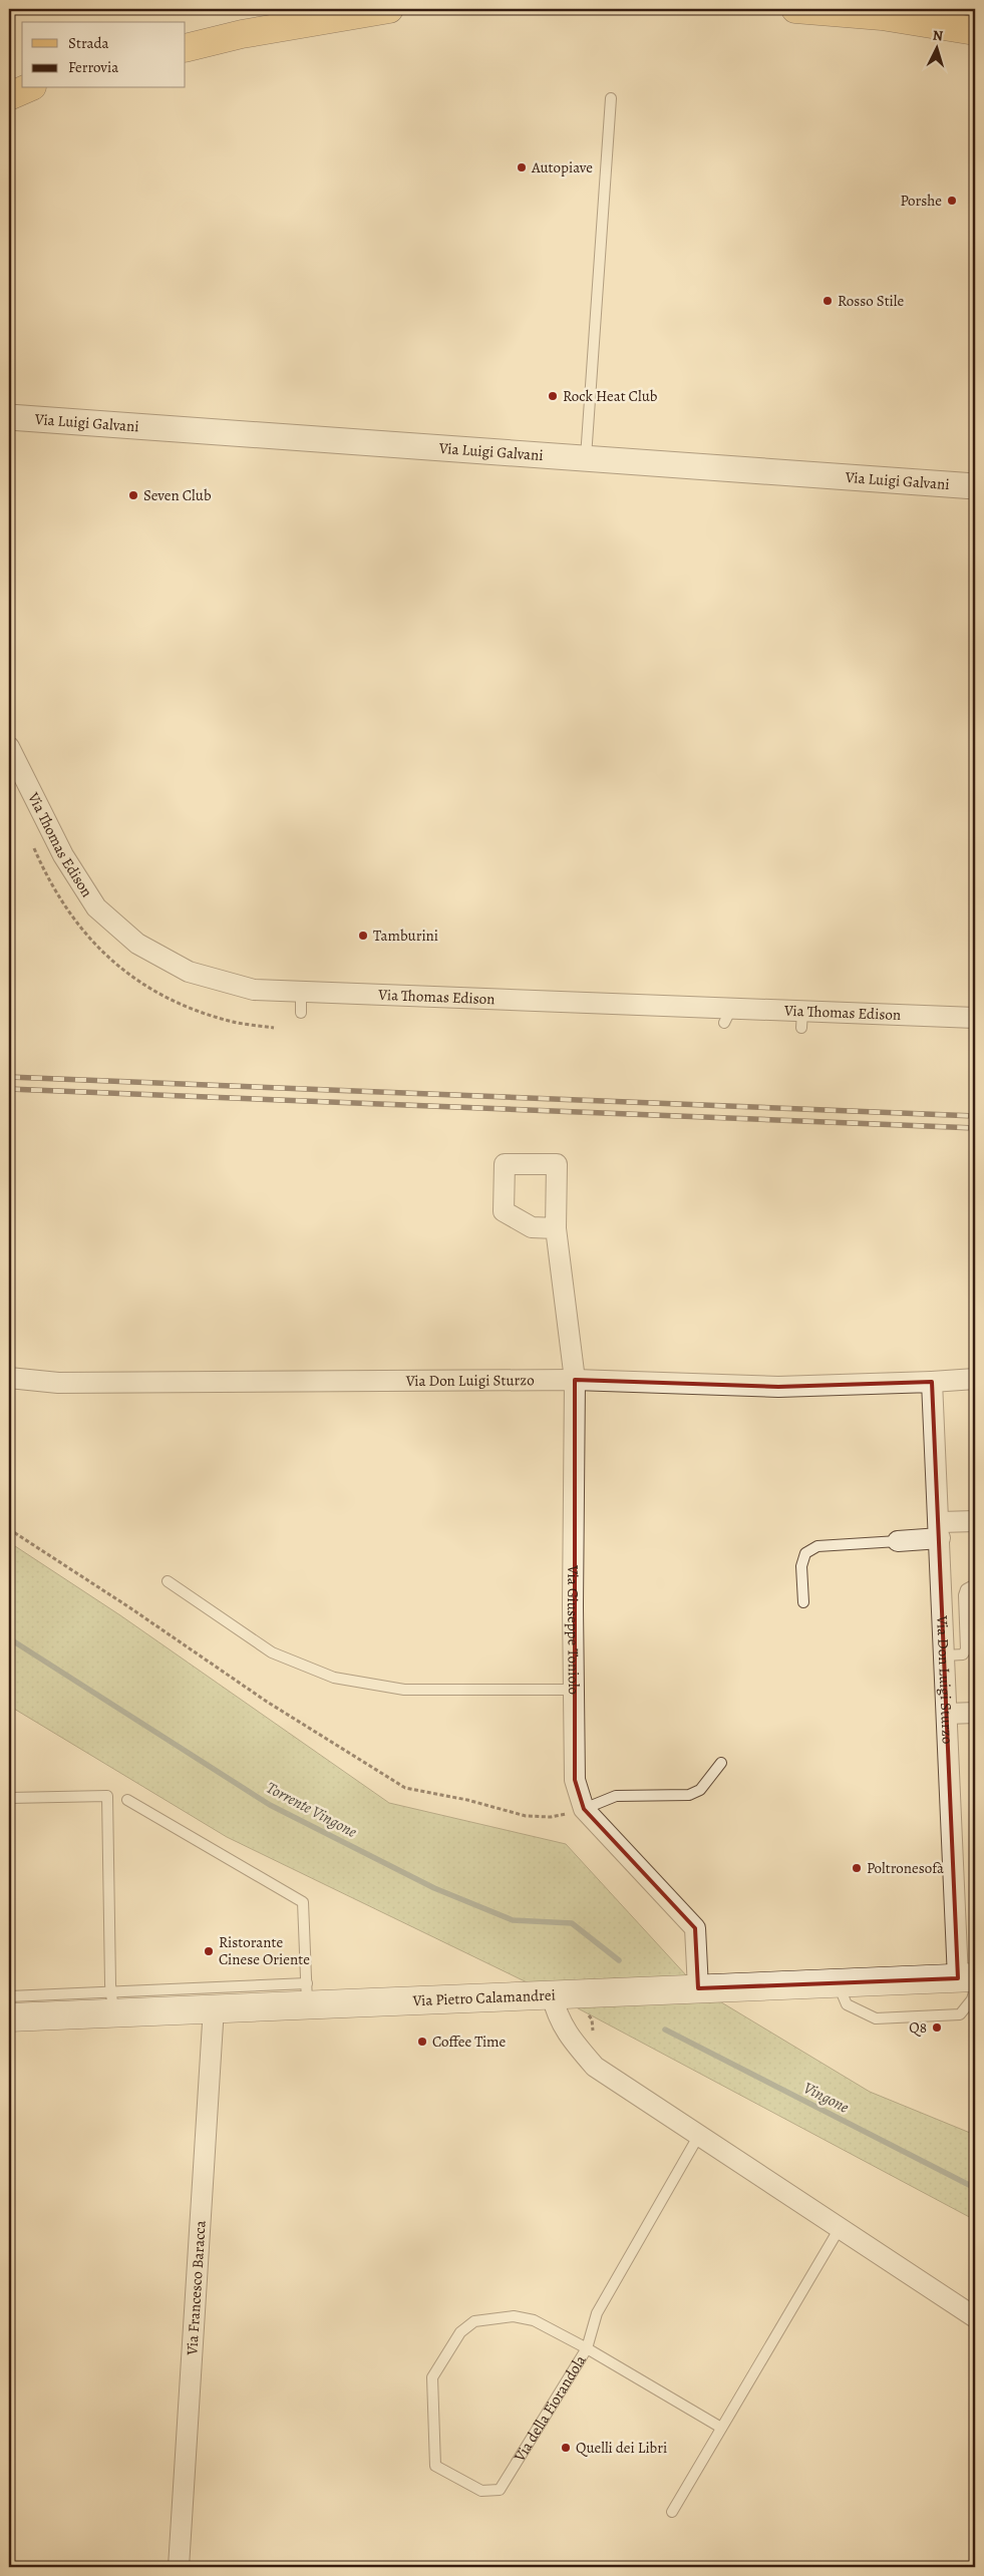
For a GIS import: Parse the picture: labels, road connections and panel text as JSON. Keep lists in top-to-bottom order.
{
  "streets": {
    "main road": ["Via Pietro Calamandrei"],
    "street": [
      "Via Luigi Galvani",
      "Via Thomas Edison",
      "Via Don Luigi Sturzo",
      "Via Giuseppe Toniolo",
      "Via Francesco Baracca"
    ],
    "lane": ["Via della Fiorandola"]
  },
  "crossings": [
    ["Via Don Luigi Sturzo", "Via Giuseppe Toniolo"],
    ["Via Don Luigi Sturzo", "Via Pietro Calamandrei"],
    ["Via Giuseppe Toniolo", "Via Pietro Calamandrei"],
    ["Via Pietro Calamandrei", "Via Francesco Baracca"]
  ],
  "water": ["Torrente Vingone", "Vingone"],
  "places": [
    "Autopiave",
    "Porshe",
    "Rosso Stile",
    "Rock Heat Club",
    "Seven Club",
    "Tamburini",
    "Poltronesofà",
    "Ristorante Cinese Oriente",
    "Q8",
    "Coffee Time",
    "Quelli dei Libri"
  ],
  "legend": ["Strada", "Ferrovia"],
  "north": "top"
}
